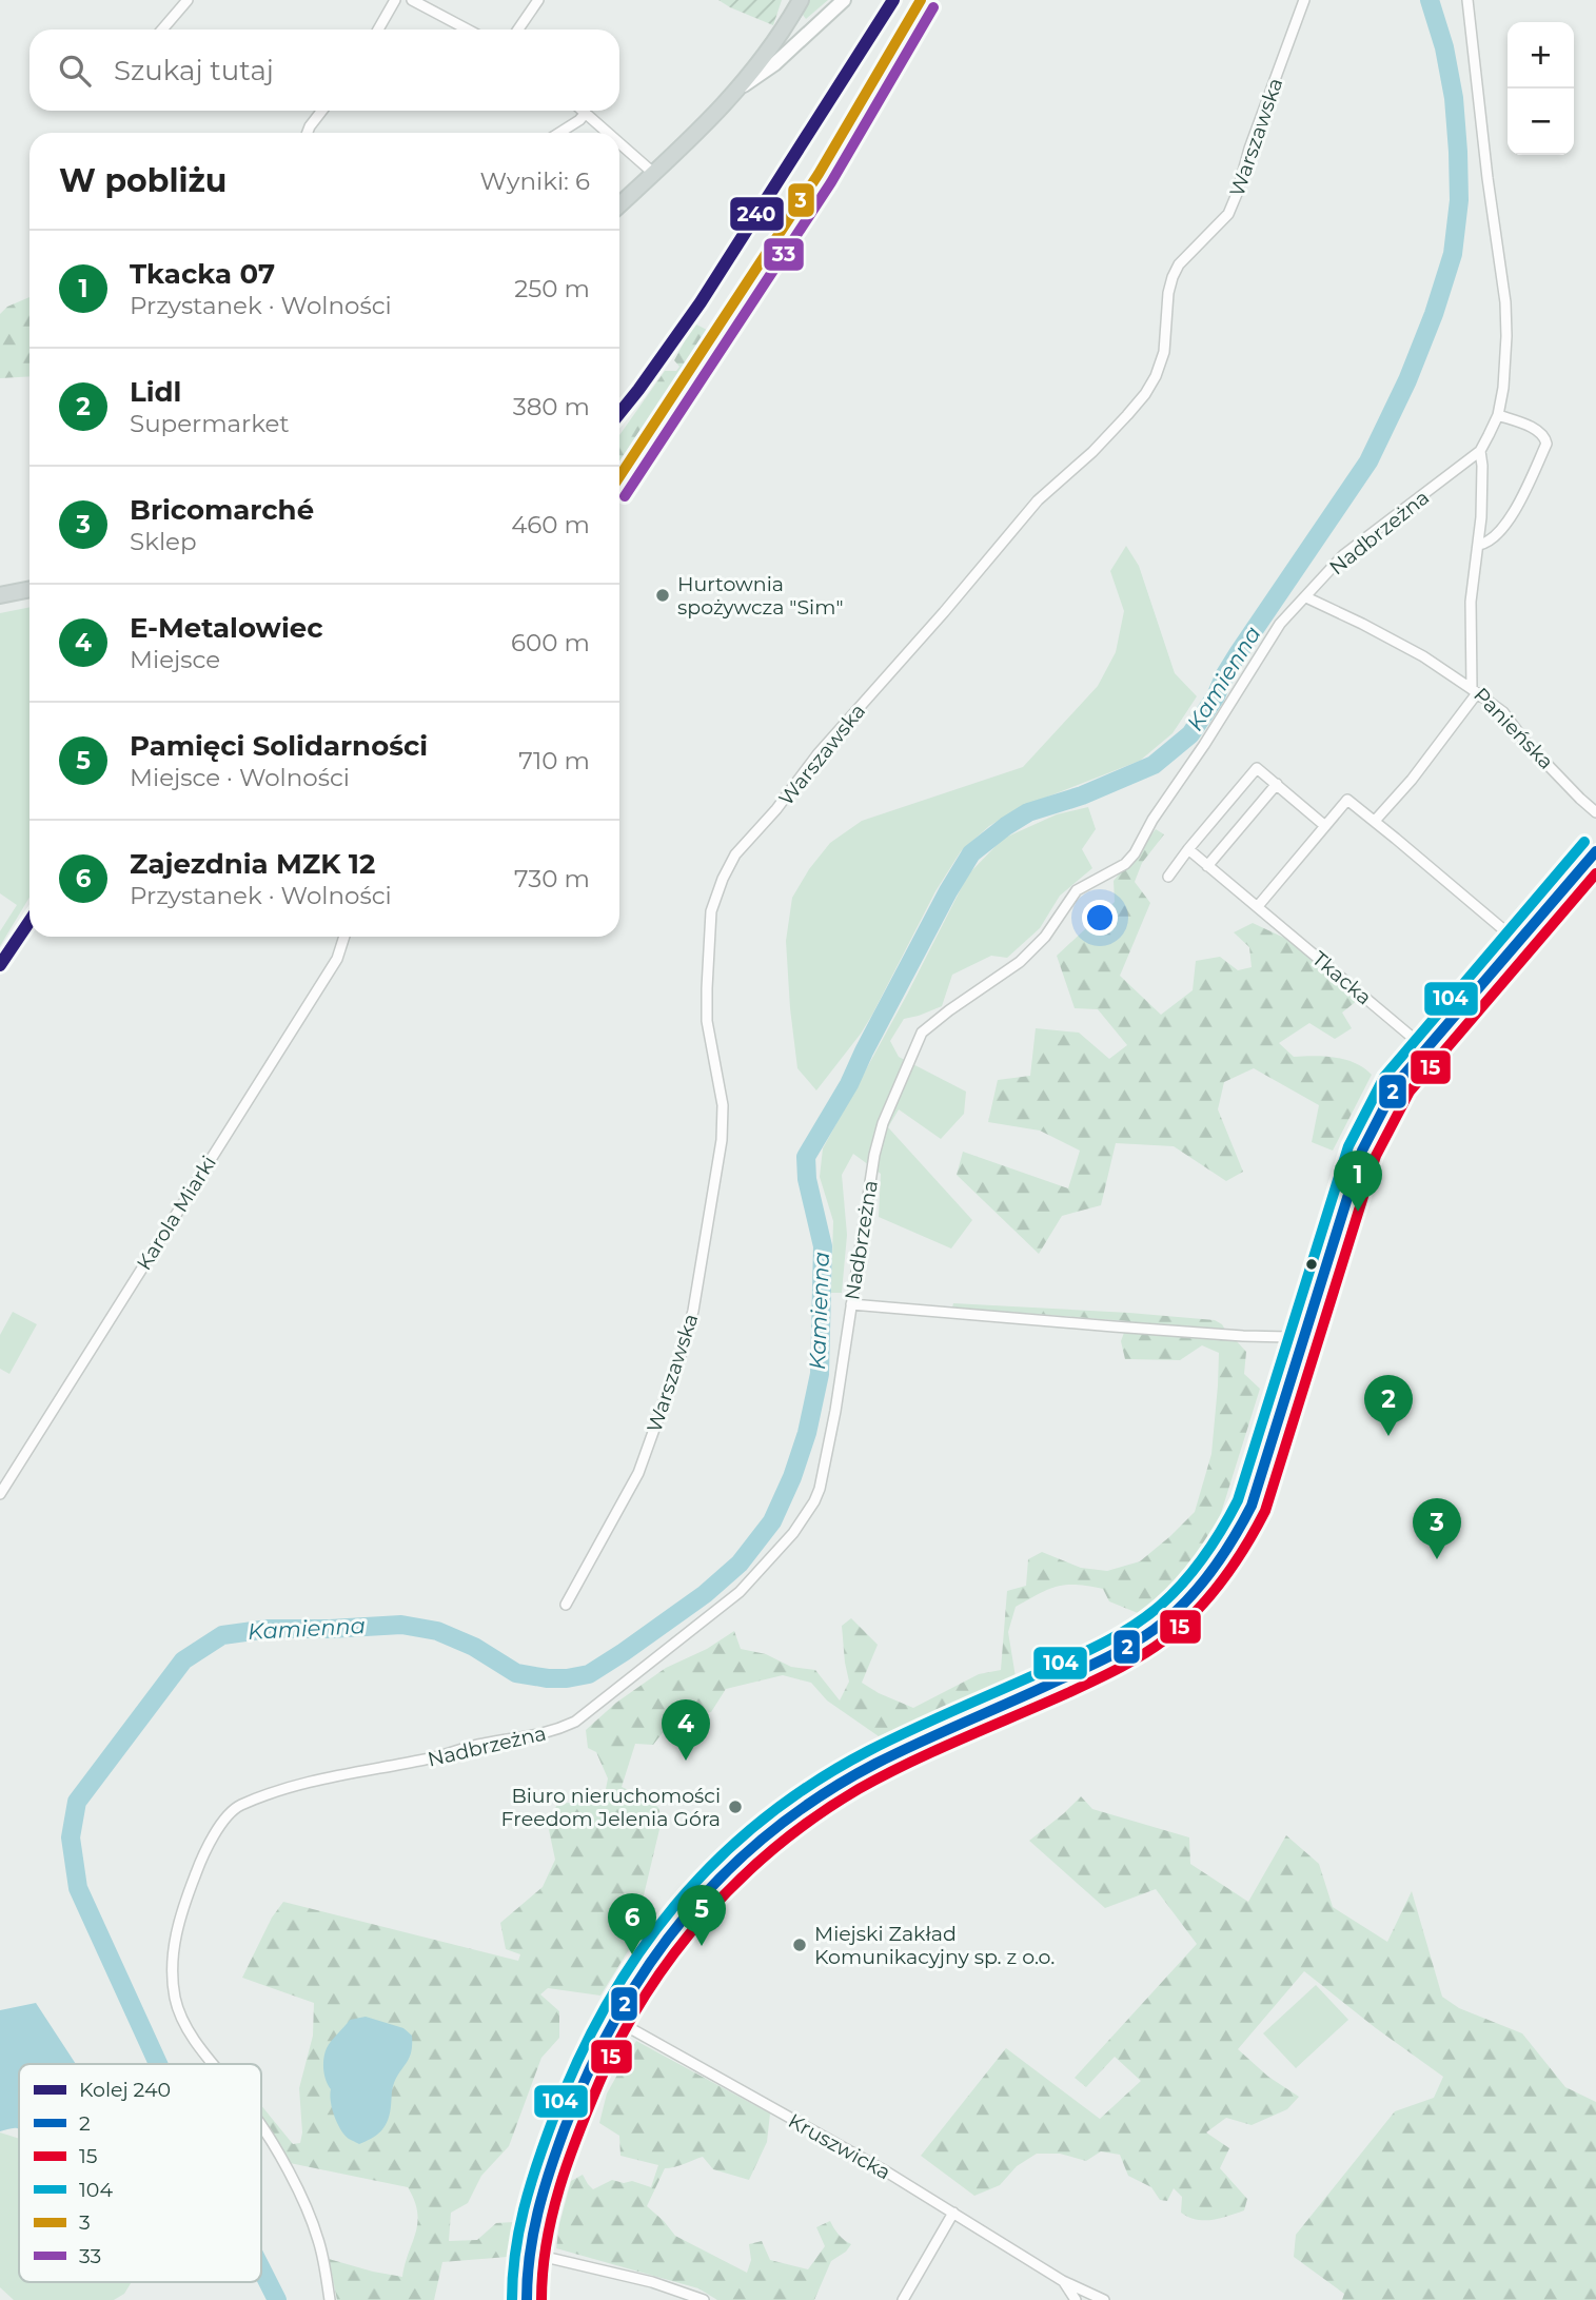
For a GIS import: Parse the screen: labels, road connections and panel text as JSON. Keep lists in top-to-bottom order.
{
  "streets": {
    "street": [
      "Warszawska",
      "Nadbrzeżna",
      "Panieńska",
      "Tkacka",
      "Karola Miarki",
      "Kruszwicka"
    ]
  },
  "crossings": [
    ["Nadbrzeżna", "Panieńska"]
  ],
  "water": ["Kamienna"],
  "places": ["Hurtownia spożywcza \"Sim\"", "Biuro nieruchomości Freedom Jelenia Góra", "Miejski Zakład Komunikacyjny sp. z o.o."],
  "lines": [
    "rail line 240",
    "transit line 3",
    "transit line 33",
    "transit line 104",
    "transit line 2",
    "transit line 15"
  ],
  "legend": [
    "Kolej 240",
    "2",
    "15",
    "104",
    "3",
    "33"
  ],
  "page": {
    "map_buttons": ["+", "−"],
    "search": "Szukaj tutaj",
    "heading": ["W pobliżu", "Wyniki: 6"],
    "list": [
      {
        "mark": "1",
        "name": "Tkacka 07",
        "note": "Przystanek · Wolności",
        "value": "250 m"
      },
      {
        "mark": "2",
        "name": "Lidl",
        "note": "Supermarket",
        "value": "380 m"
      },
      {
        "mark": "3",
        "name": "Bricomarché",
        "note": "Sklep",
        "value": "460 m"
      },
      {
        "mark": "4",
        "name": "E-Metalowiec",
        "note": "Miejsce",
        "value": "600 m"
      },
      {
        "mark": "5",
        "name": "Pamięci Solidarności",
        "note": "Miejsce · Wolności",
        "value": "710 m"
      },
      {
        "mark": "6",
        "name": "Zajezdnia MZK 12",
        "note": "Przystanek · Wolności",
        "value": "730 m"
      }
    ],
    "pins": [
      "1",
      "2",
      "3",
      "4",
      "5",
      "6"
    ]
  }
}
